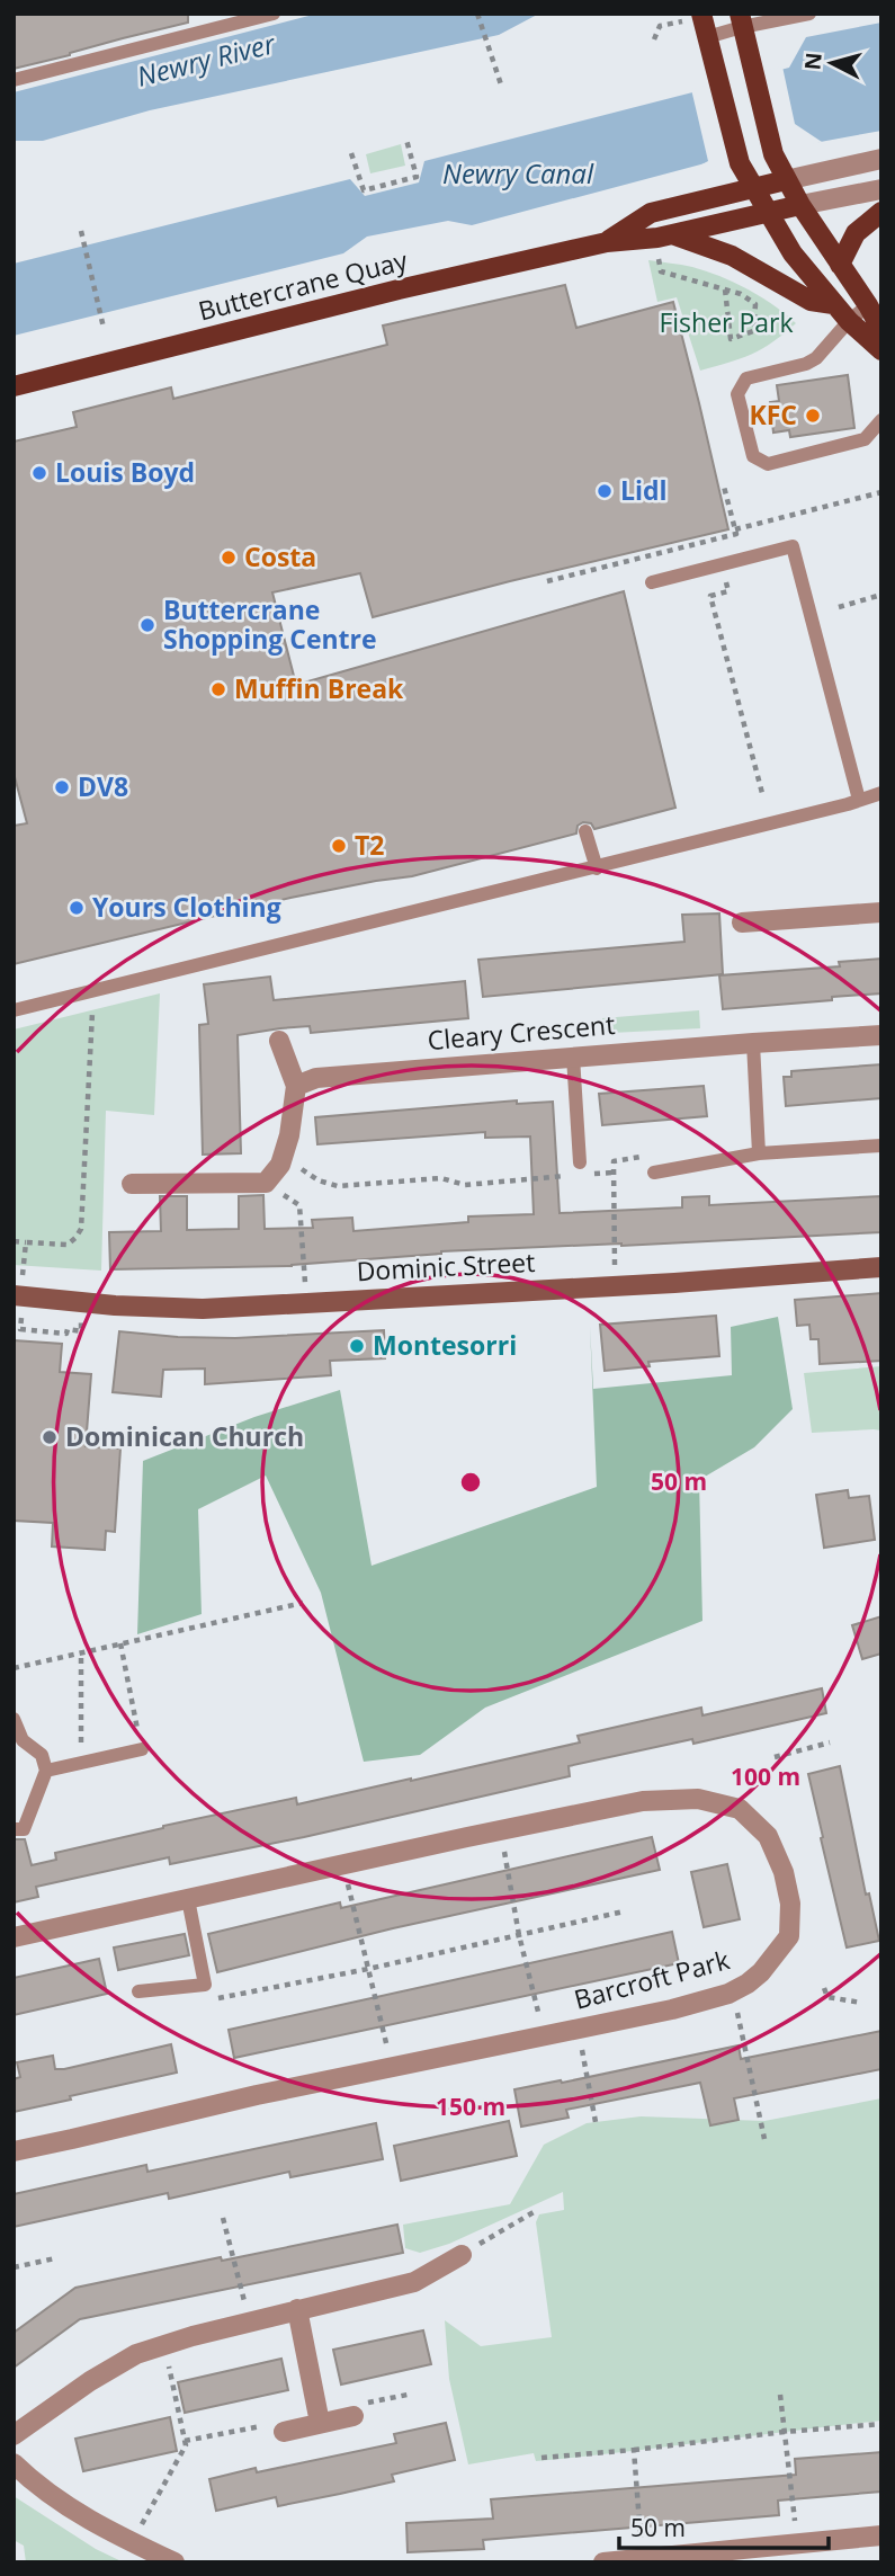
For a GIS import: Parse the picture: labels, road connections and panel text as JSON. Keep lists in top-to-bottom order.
{
  "streets": {
    "main road": ["Buttercrane Quay", "Dominic Street"],
    "street": ["Cleary Crescent", "Barcroft Park"]
  },
  "water": ["Newry River", "Newry Canal"],
  "parks": ["Fisher Park"],
  "places": [
    "KFC",
    "Louis Boyd",
    "Lidl",
    "Costa",
    "Buttercrane Shopping Centre",
    "Muffin Break",
    "DV8",
    "T2",
    "Yours Clothing",
    "Montesorri",
    "Dominican Church"
  ],
  "scale_bar": "50 m",
  "north": "left",
  "rings": ["50 m", "100 m", "150 m"]
}
